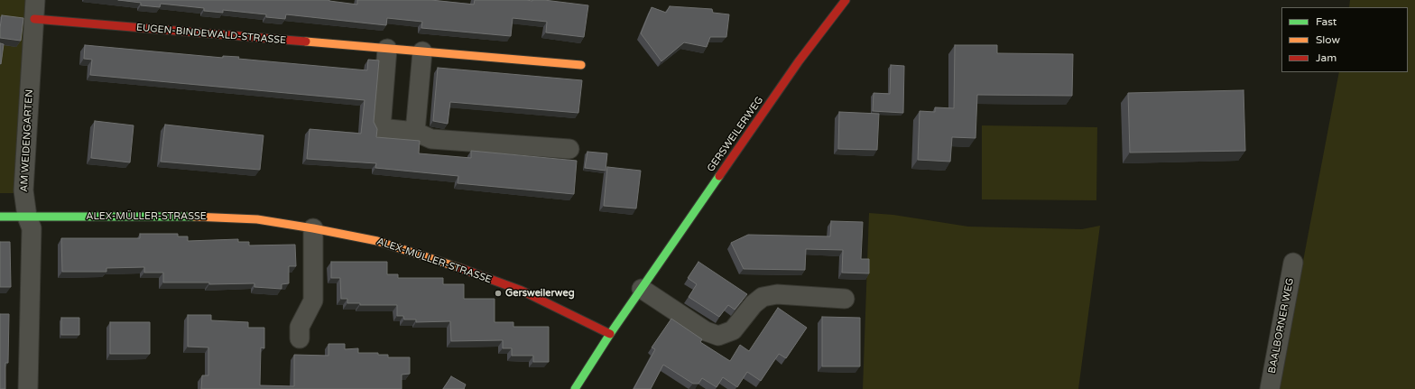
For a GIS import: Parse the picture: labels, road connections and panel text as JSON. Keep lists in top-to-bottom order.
{
  "streets": {
    "street": [
      "EUGEN-BINDEWALD-STRASSE",
      "GERSWEILERWEG",
      "AM WEIDENGARTEN",
      "ALEX-MÜLLER-STRASSE",
      "BAALBORNER WEG"
    ]
  },
  "crossings": [
    ["EUGEN-BINDEWALD-STRASSE", "AM WEIDENGARTEN"],
    ["GERSWEILERWEG", "ALEX-MÜLLER-STRASSE"],
    ["AM WEIDENGARTEN", "ALEX-MÜLLER-STRASSE"]
  ],
  "places": ["Gersweilerweg"],
  "legend": ["Fast", "Slow", "Jam"]
}
